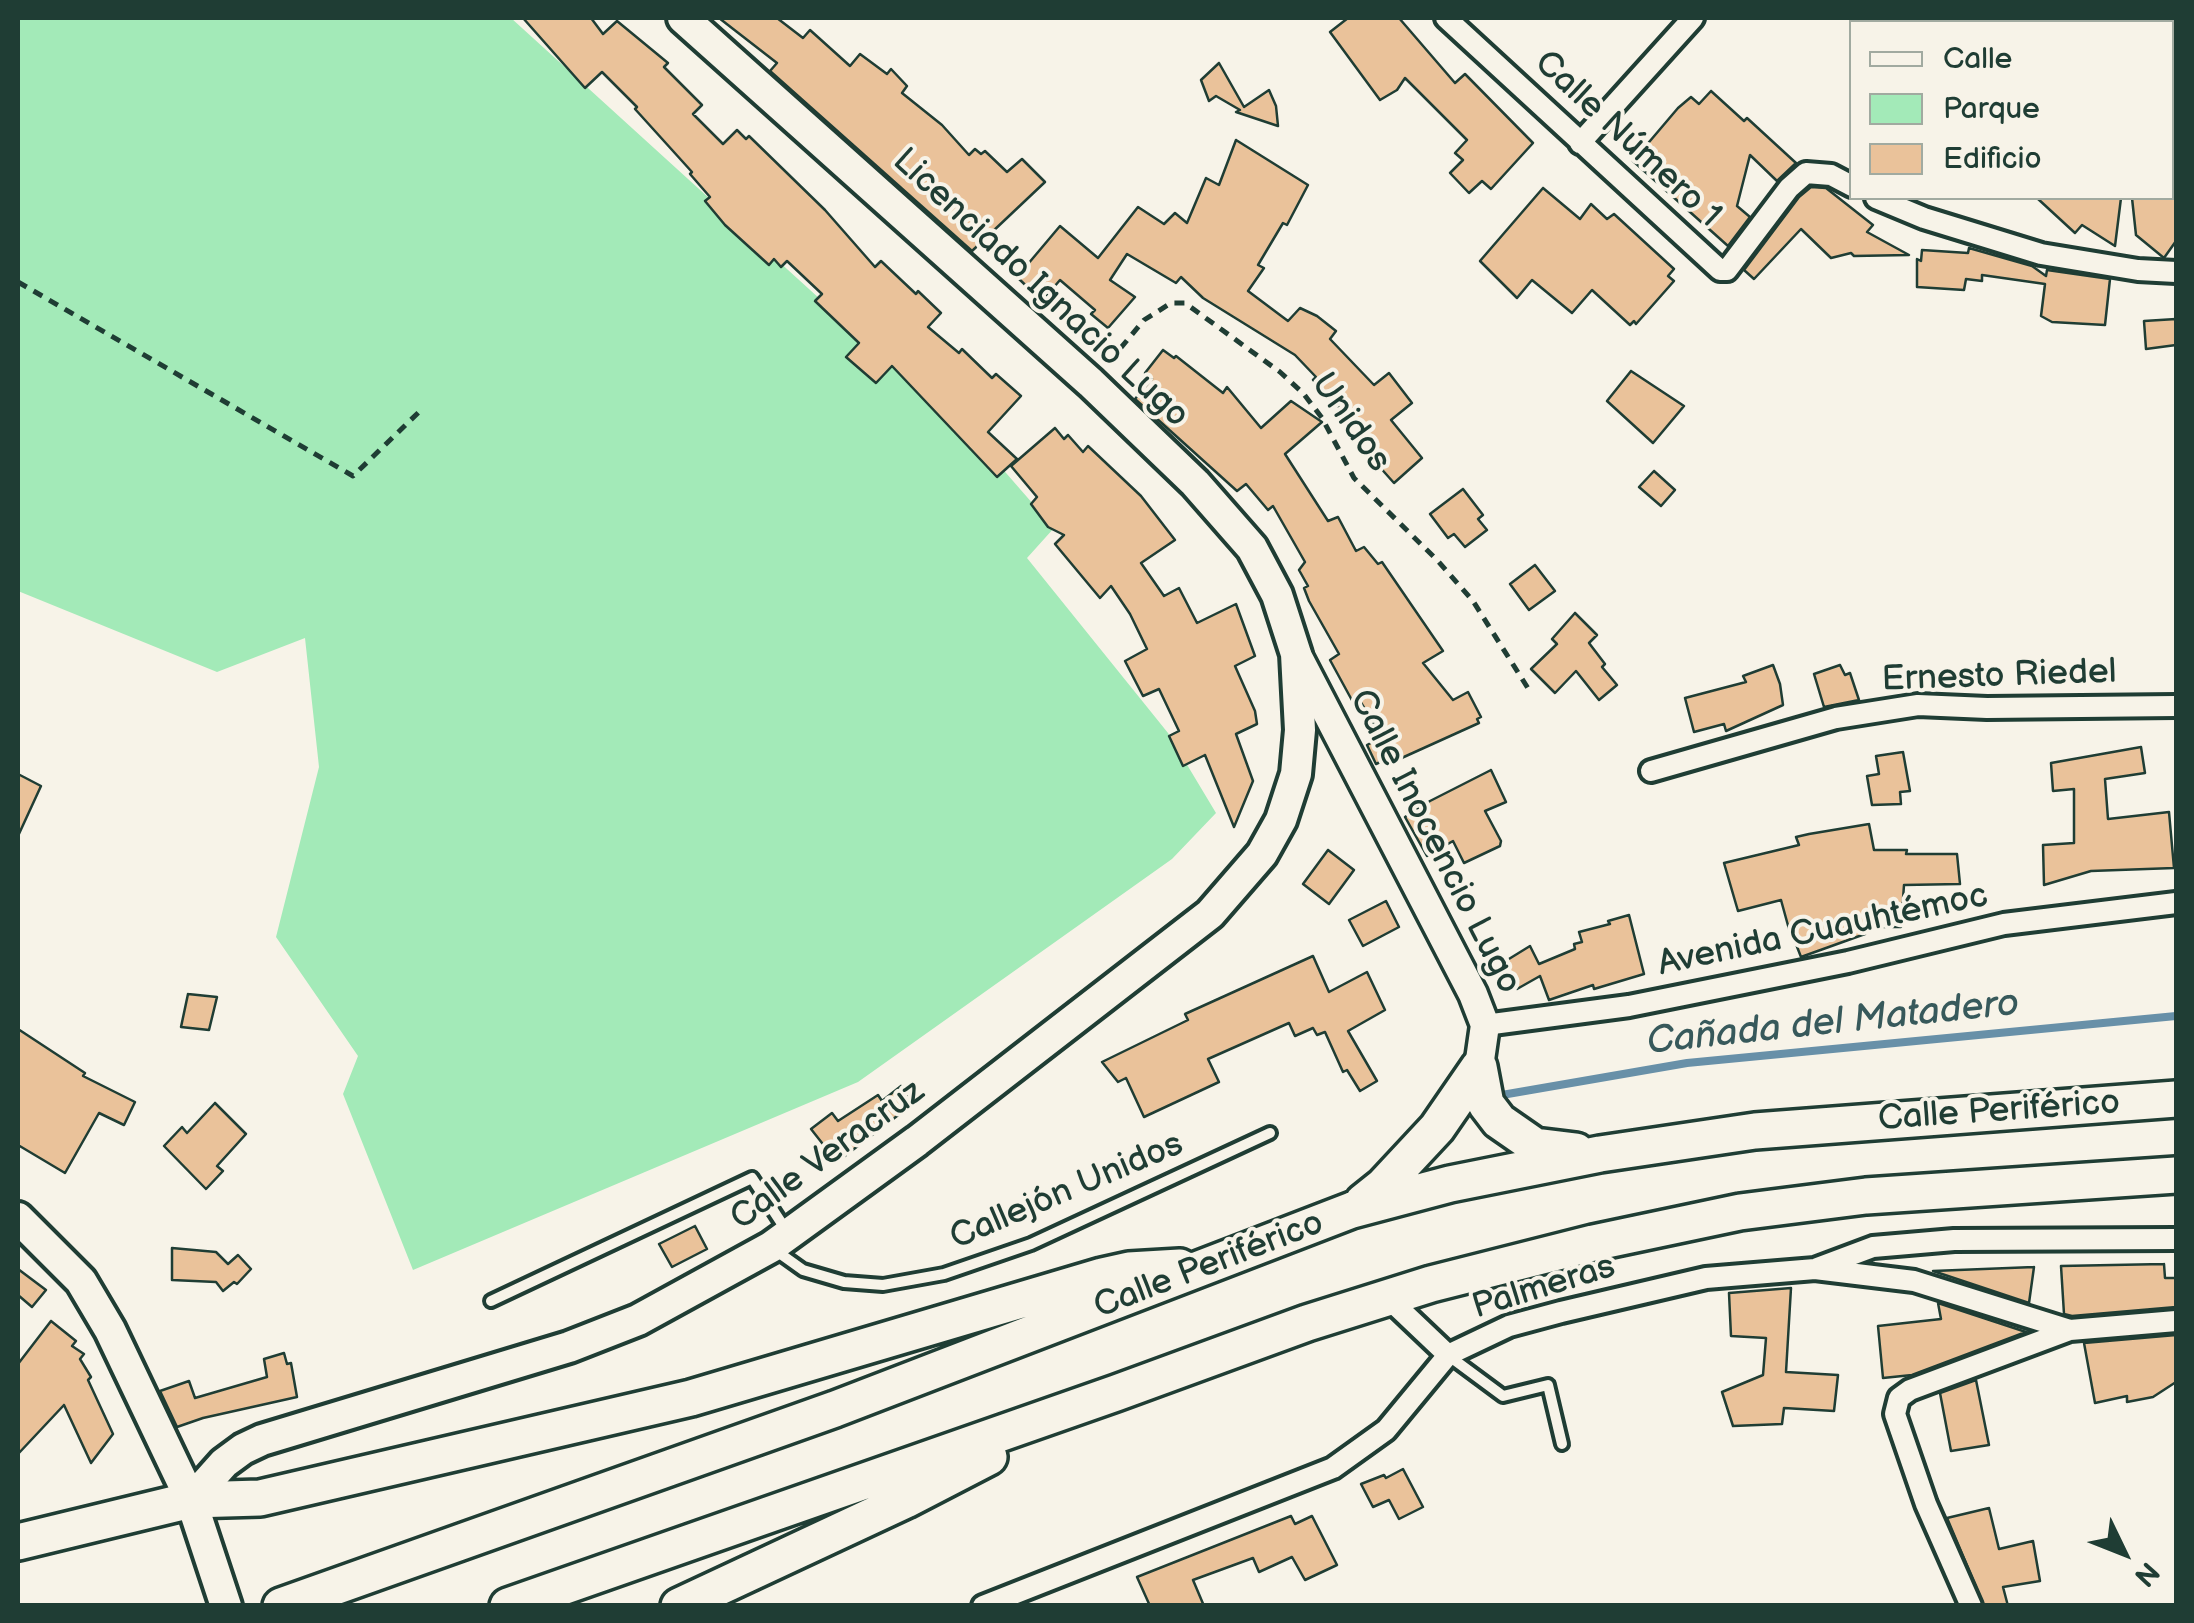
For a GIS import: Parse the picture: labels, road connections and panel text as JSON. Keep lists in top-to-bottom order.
{
  "streets": {
    "highway": ["Calle Periférico"],
    "main road": ["Licenciado Ignacio Lugo", "Calle Veracruz"],
    "street": [
      "Calle Número 1",
      "Ernesto Riedel",
      "Calle Inocencio Lugo",
      "Avenida Cuauhtémoc",
      "Palmeras"
    ],
    "lane": ["Callejón Unidos"],
    "path": ["Unidos"]
  },
  "crossings": [
    ["Licenciado Ignacio Lugo", "Unidos"],
    ["Licenciado Ignacio Lugo", "Calle Inocencio Lugo"],
    ["Licenciado Ignacio Lugo", "Calle Veracruz"],
    ["Calle Inocencio Lugo", "Avenida Cuauhtémoc"],
    ["Calle Inocencio Lugo", "Calle Veracruz"],
    ["Calle Veracruz", "Callejón Unidos"]
  ],
  "water": ["Cañada del Matadero"],
  "legend": ["Calle", "Parque", "Edificio"],
  "north": "bottom right"
}
